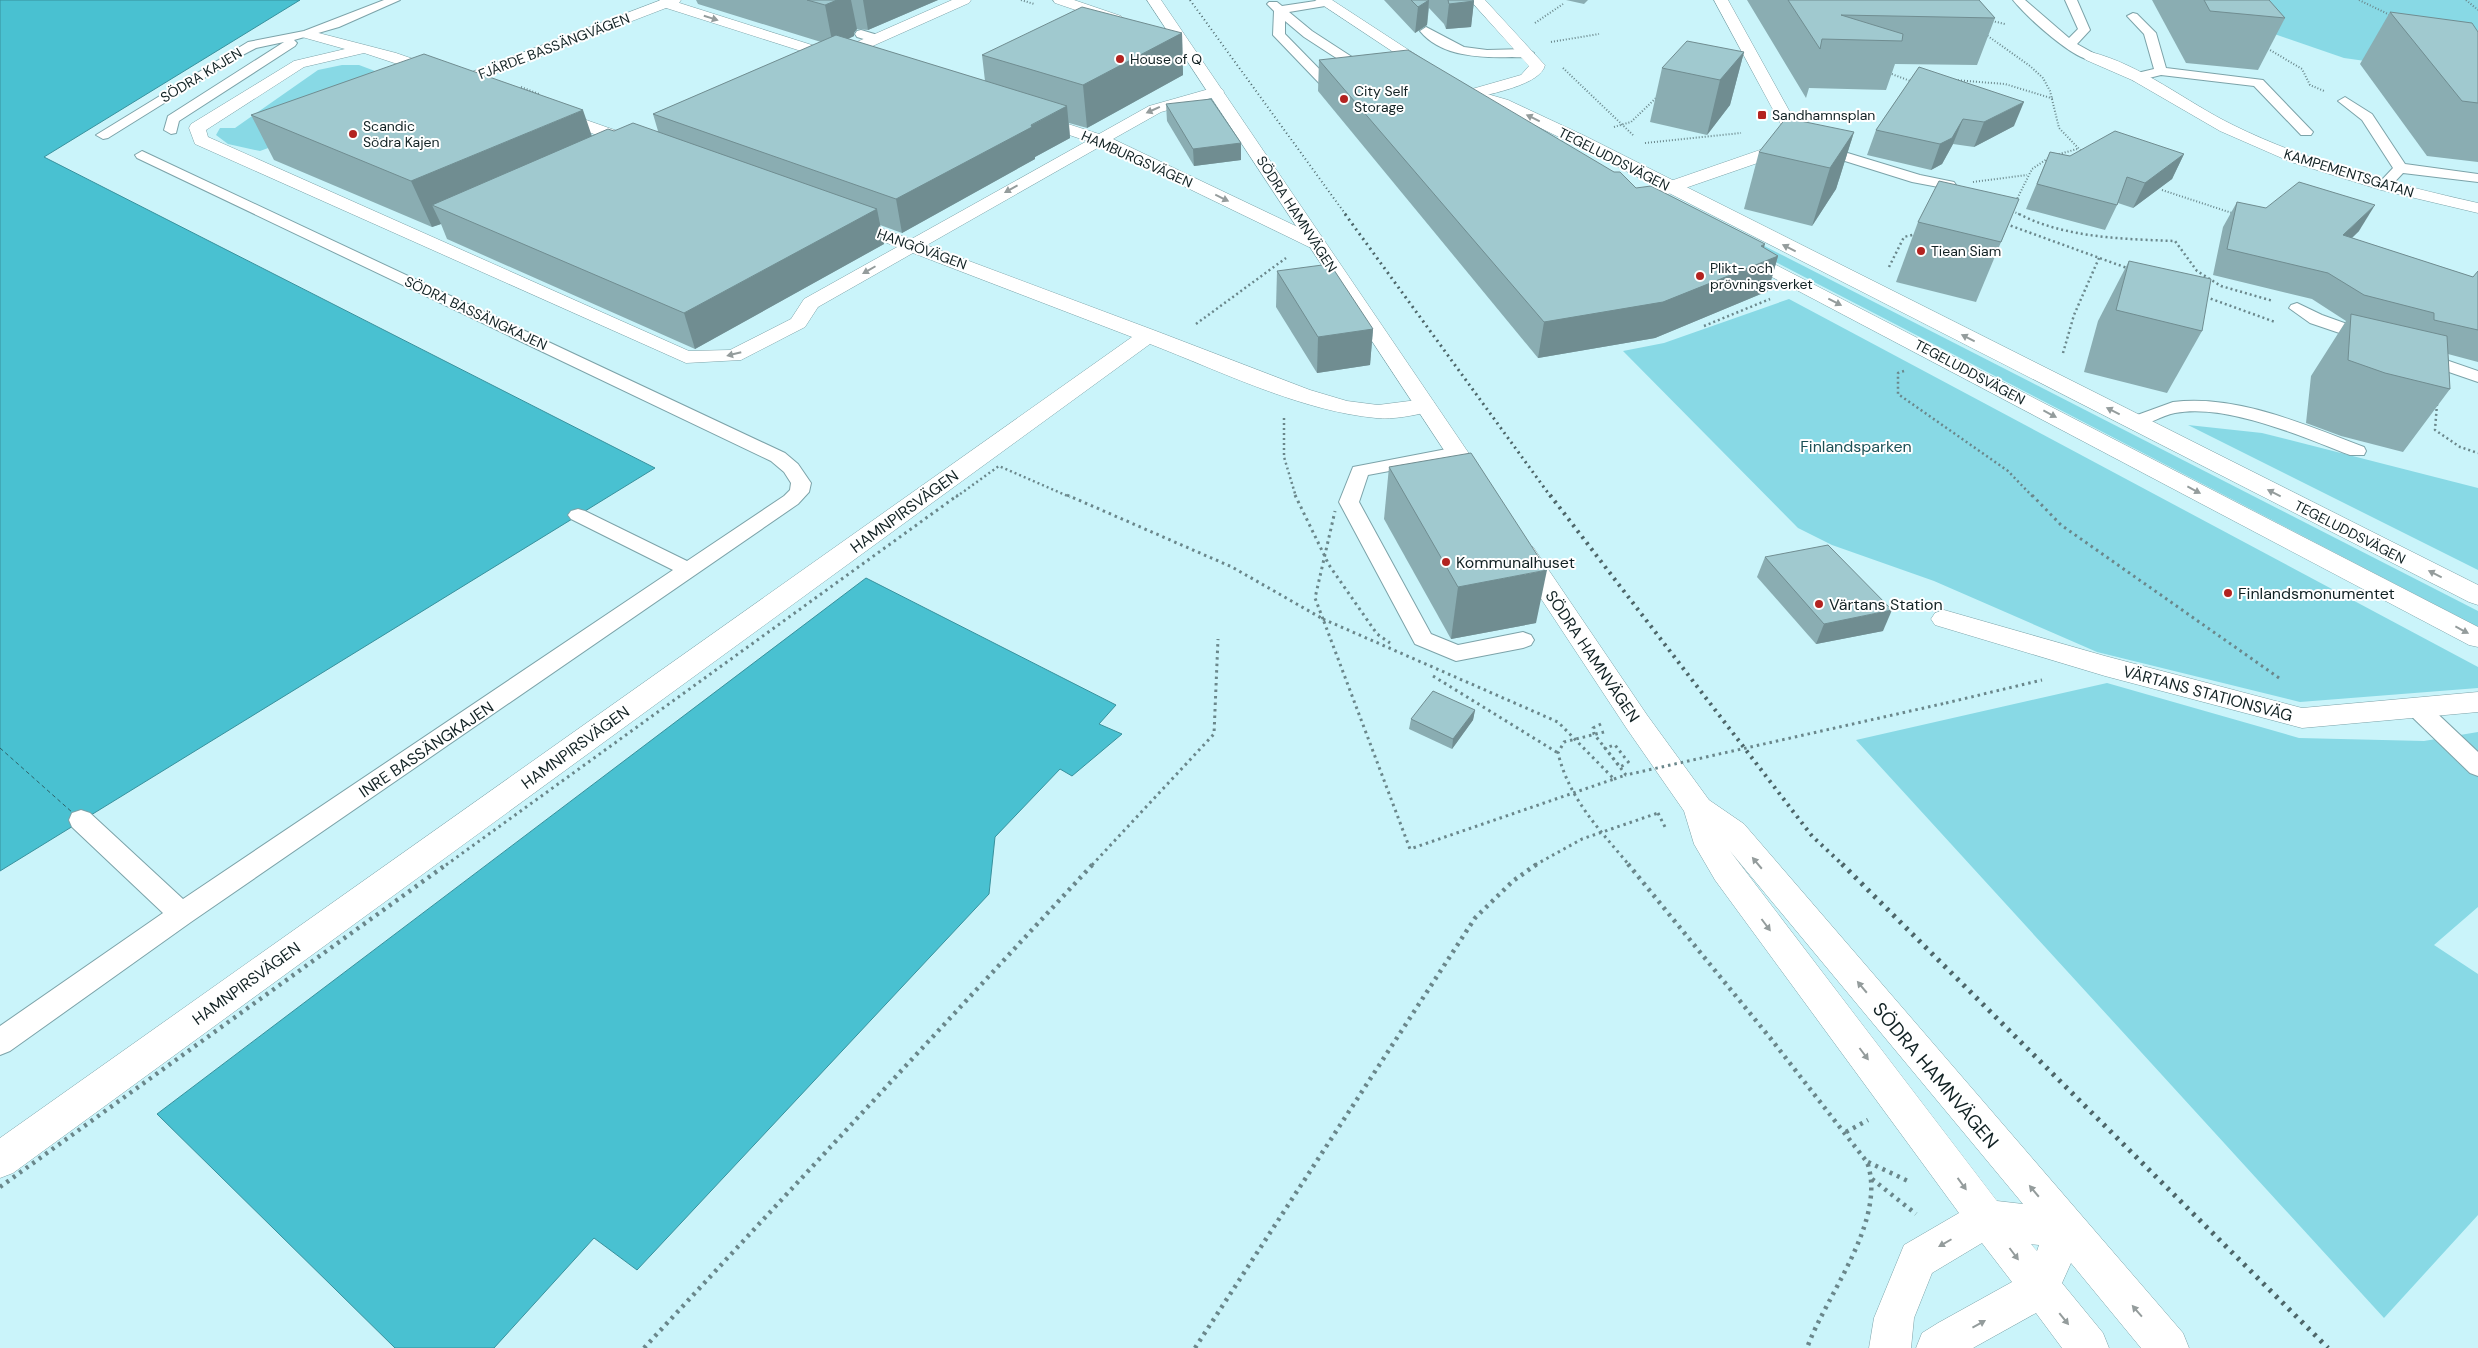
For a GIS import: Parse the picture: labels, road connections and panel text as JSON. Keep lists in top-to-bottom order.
{
  "streets": {
    "street": [
      "FJÄRDE BASSÄNGVÄGEN",
      "HAMBURGSVÄGEN",
      "TEGELUDDSVÄGEN",
      "KAMPEMENTSGATAN",
      "SÖDRA HAMNVÄGEN",
      "HANGÖVÄGEN",
      "HAMNPIRSVÄGEN",
      "VÄRTANS STATIONSVÄG"
    ],
    "lane": ["SÖDRA KAJEN", "SÖDRA BASSÄNGKAJEN", "INRE BASSÄNGKAJEN"]
  },
  "crossings": [
    ["HAMBURGSVÄGEN", "SÖDRA HAMNVÄGEN"],
    ["SÖDRA HAMNVÄGEN", "HANGÖVÄGEN"],
    ["HANGÖVÄGEN", "HAMNPIRSVÄGEN"],
    ["SÖDRA BASSÄNGKAJEN", "INRE BASSÄNGKAJEN"]
  ],
  "one_way": ["HAMBURGSVÄGEN"],
  "parks": ["Finlandsparken"],
  "places": {
    "other": [
      "House of Q",
      "City Self Storage",
      "Scandic Södra Kajen",
      "Tiean Siam",
      "Plikt- och prövningsverket",
      "Kommunalhuset",
      "Finlandsmonumentet",
      "Värtans Station"
    ],
    "transit": ["Sandhamnsplan"]
  }
}
